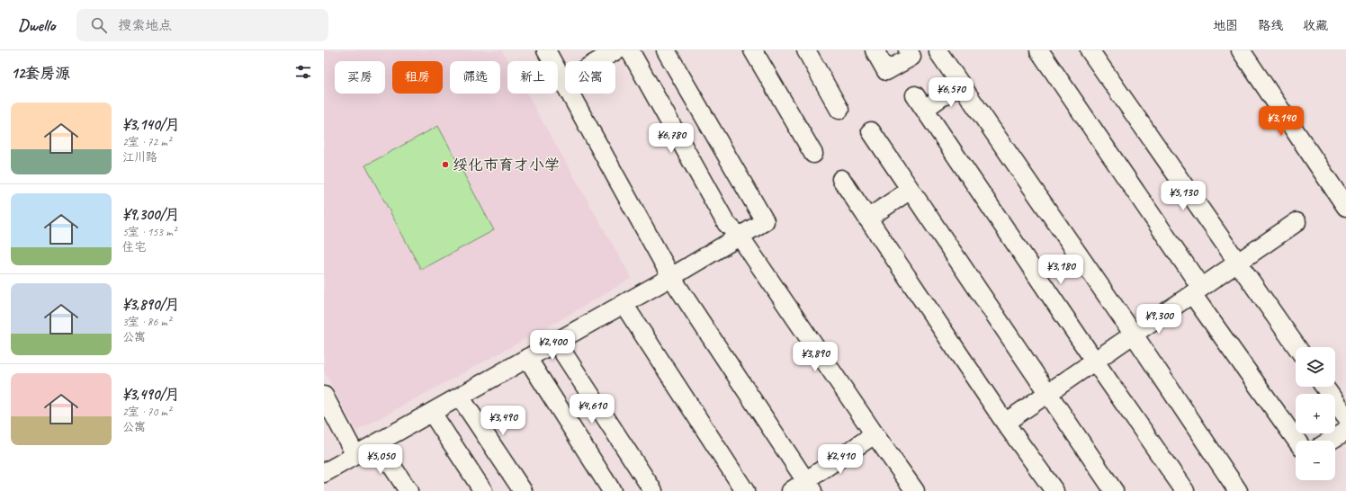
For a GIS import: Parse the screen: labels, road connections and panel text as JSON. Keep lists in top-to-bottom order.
{
  "places": ["绥化市育才小学"],
  "page": {
    "header": "Dwello",
    "search": "搜索地点",
    "nav": ["地图", "路线", "收藏"],
    "heading": "12套房源",
    "chip": [
      "买房",
      "租房",
      "筛选",
      "新上",
      "公寓"
    ],
    "price": [
      "¥6,570",
      "¥3,140",
      "¥6,780",
      "¥5,130",
      "¥3,180",
      "¥9,300",
      "¥2,400",
      "¥3,890",
      "¥4,610",
      "¥3,490",
      "¥5,050",
      "¥2,410"
    ],
    "list": [
      {
        "name": "¥3,140/月",
        "note": "2室 · 72 m² · 江川路"
      },
      {
        "name": "¥9,300/月",
        "note": "5室 · 153 m² · 住宅"
      },
      {
        "name": "¥3,890/月",
        "note": "3室 · 86 m² · 公寓"
      },
      {
        "name": "¥3,490/月",
        "note": "2室 · 70 m² · 公寓"
      }
    ],
    "map_buttons": ["+", "−"]
  }
}
